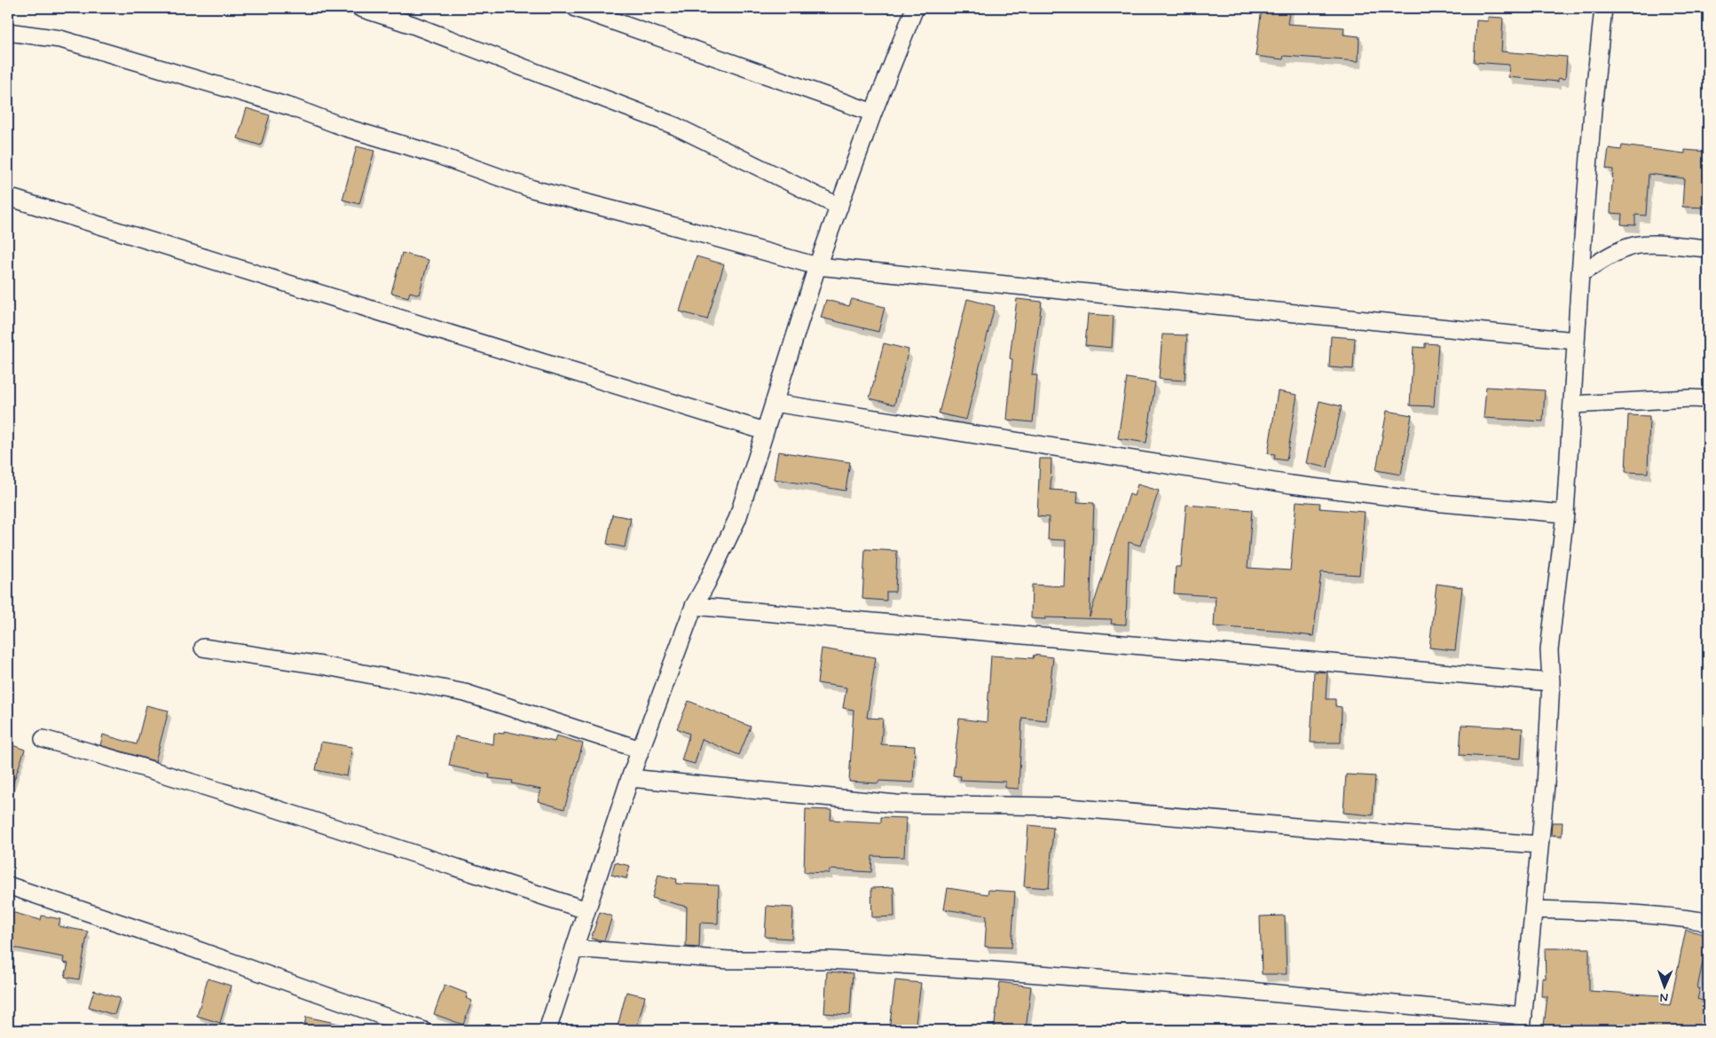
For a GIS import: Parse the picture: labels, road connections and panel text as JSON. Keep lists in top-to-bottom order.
{
  "north": "bottom"
}
